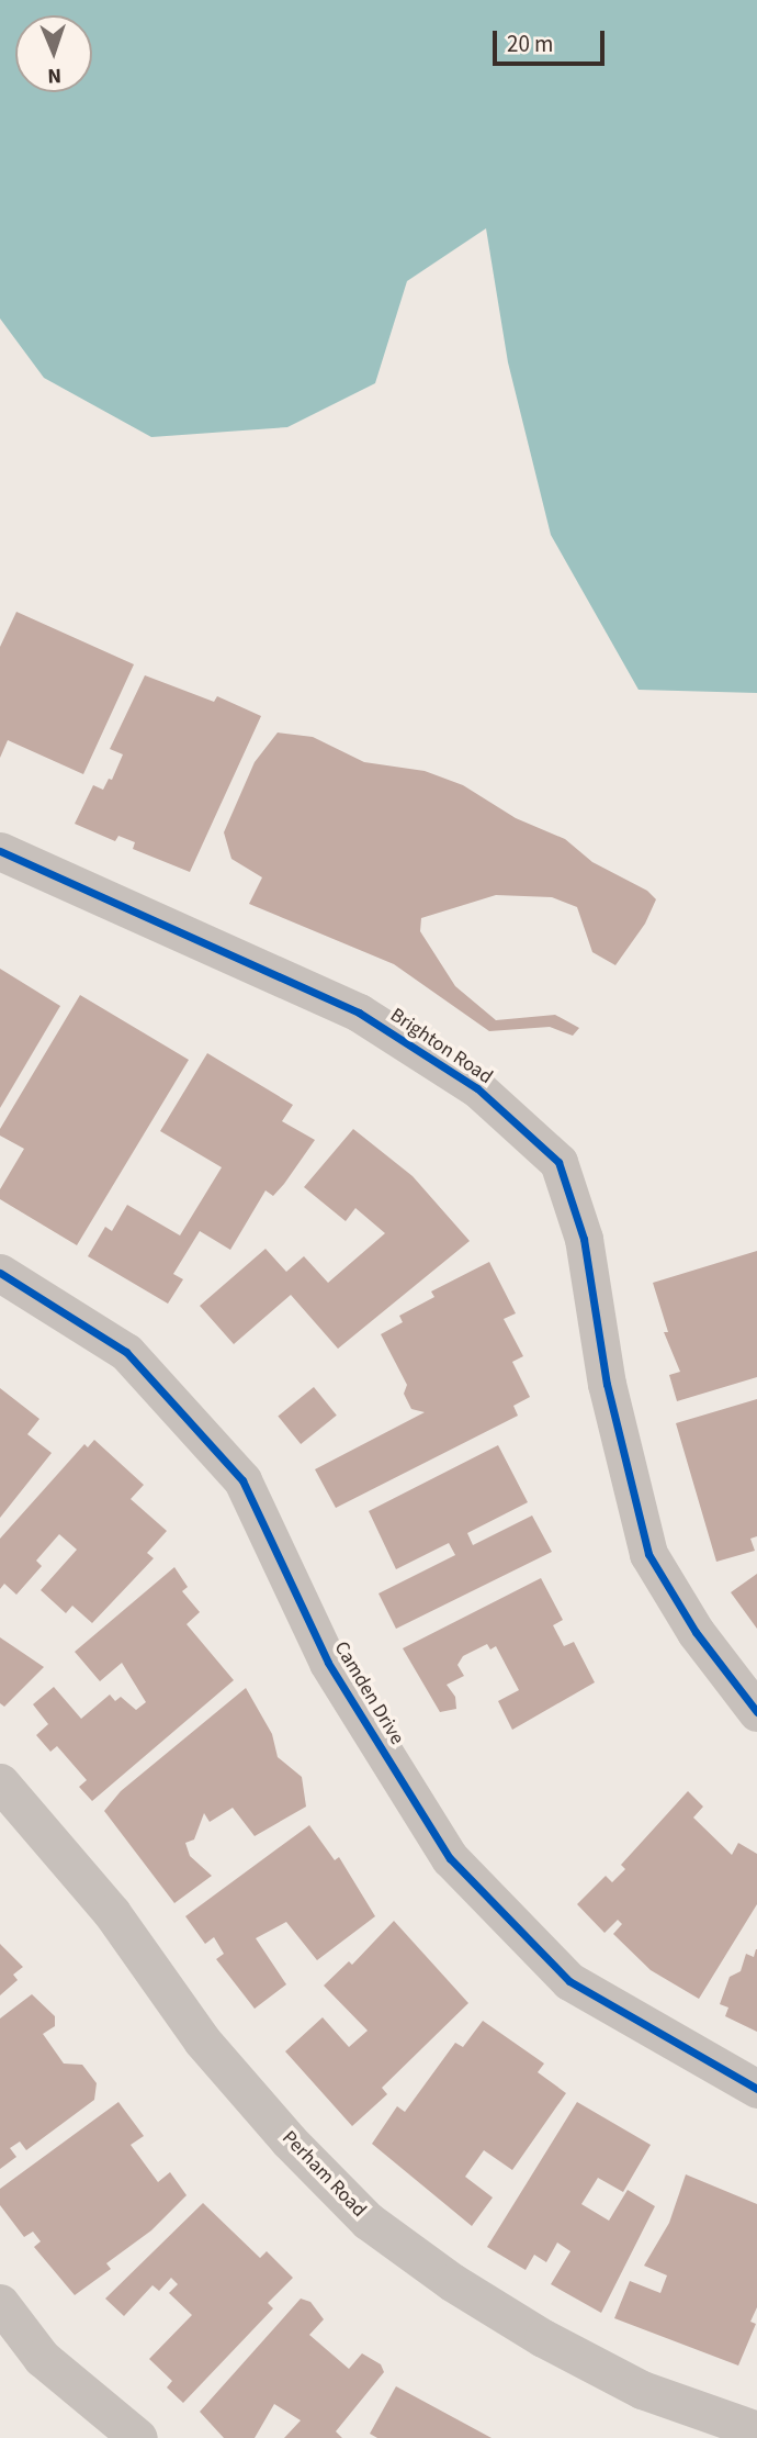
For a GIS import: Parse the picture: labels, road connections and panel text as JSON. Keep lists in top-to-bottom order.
{
  "streets": {
    "street": ["Brighton Road", "Camden Drive", "Perham Road"]
  },
  "scale_bar": "20 m",
  "north": "bottom"
}
